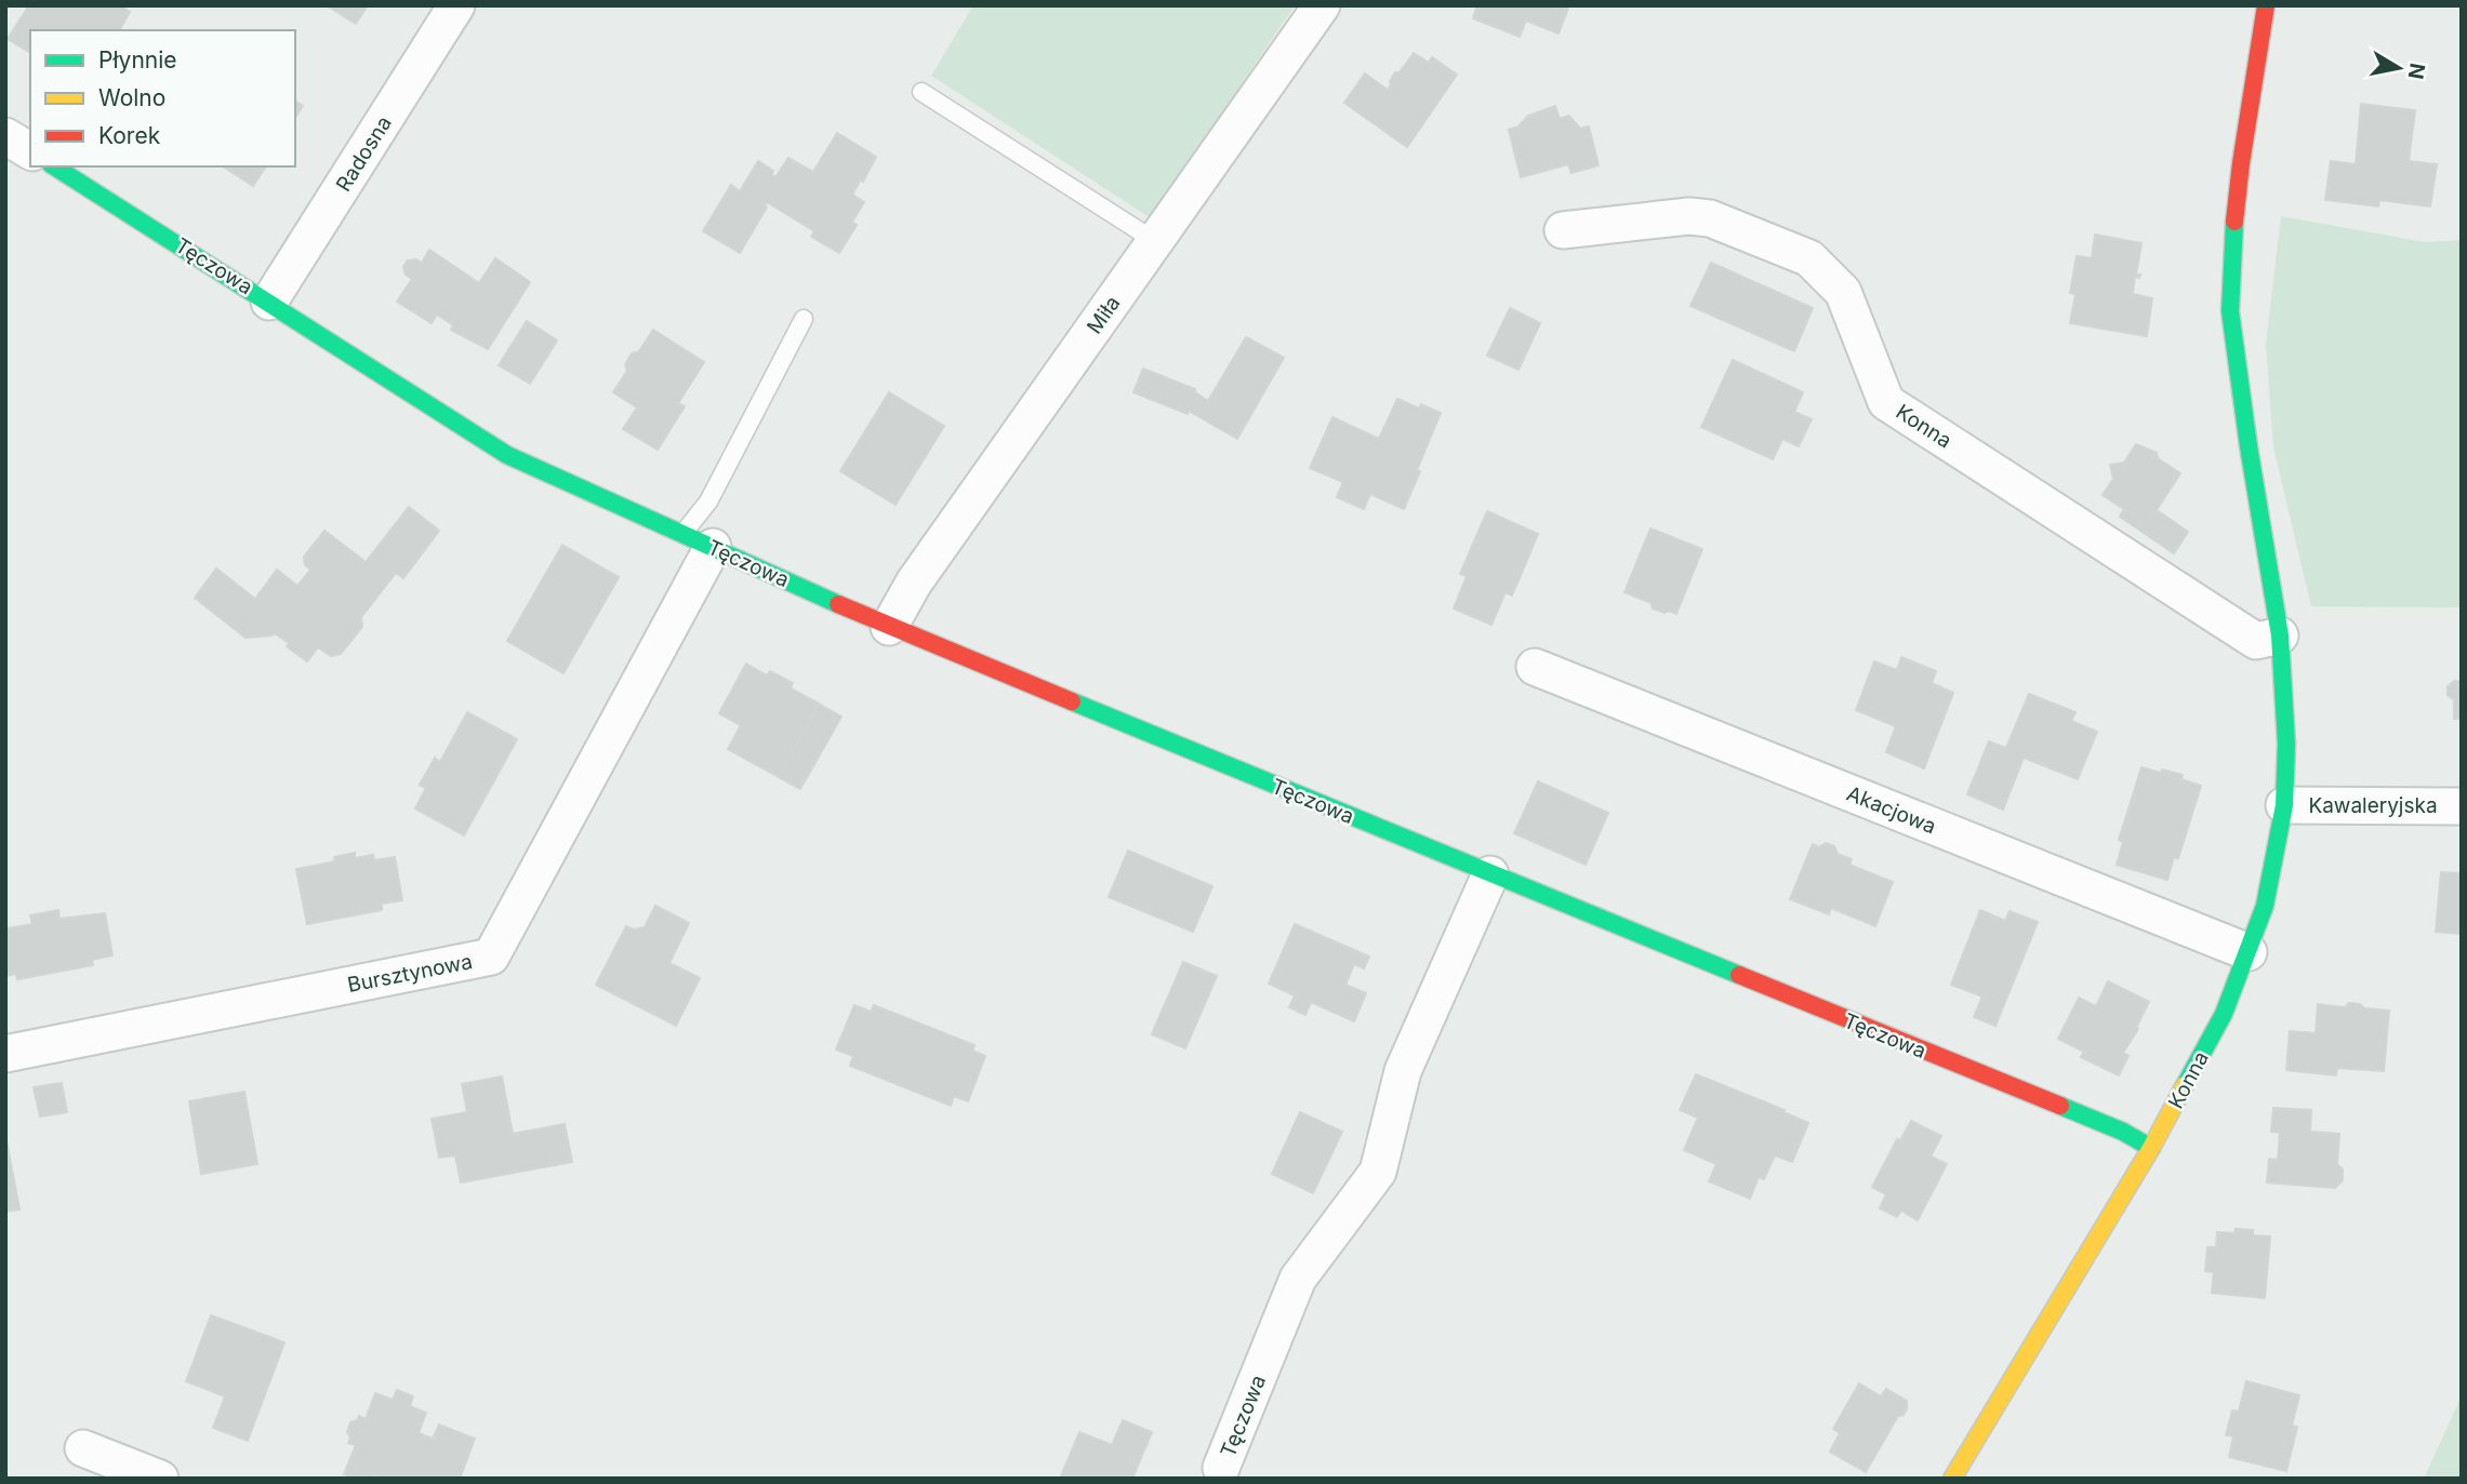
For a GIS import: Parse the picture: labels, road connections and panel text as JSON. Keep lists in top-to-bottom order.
{
  "streets": {
    "street": [
      "Radosna",
      "Tęczowa",
      "Miła",
      "Konna",
      "Kawaleryjska",
      "Akacjowa",
      "Bursztynowa"
    ]
  },
  "crossings": [
    ["Radosna", "Tęczowa"],
    ["Tęczowa", "Miła"],
    ["Tęczowa", "Konna"],
    ["Tęczowa", "Bursztynowa"],
    ["Konna", "Kawaleryjska"],
    ["Konna", "Akacjowa"]
  ],
  "legend": ["Płynnie", "Wolno", "Korek"],
  "north": "right"
}
